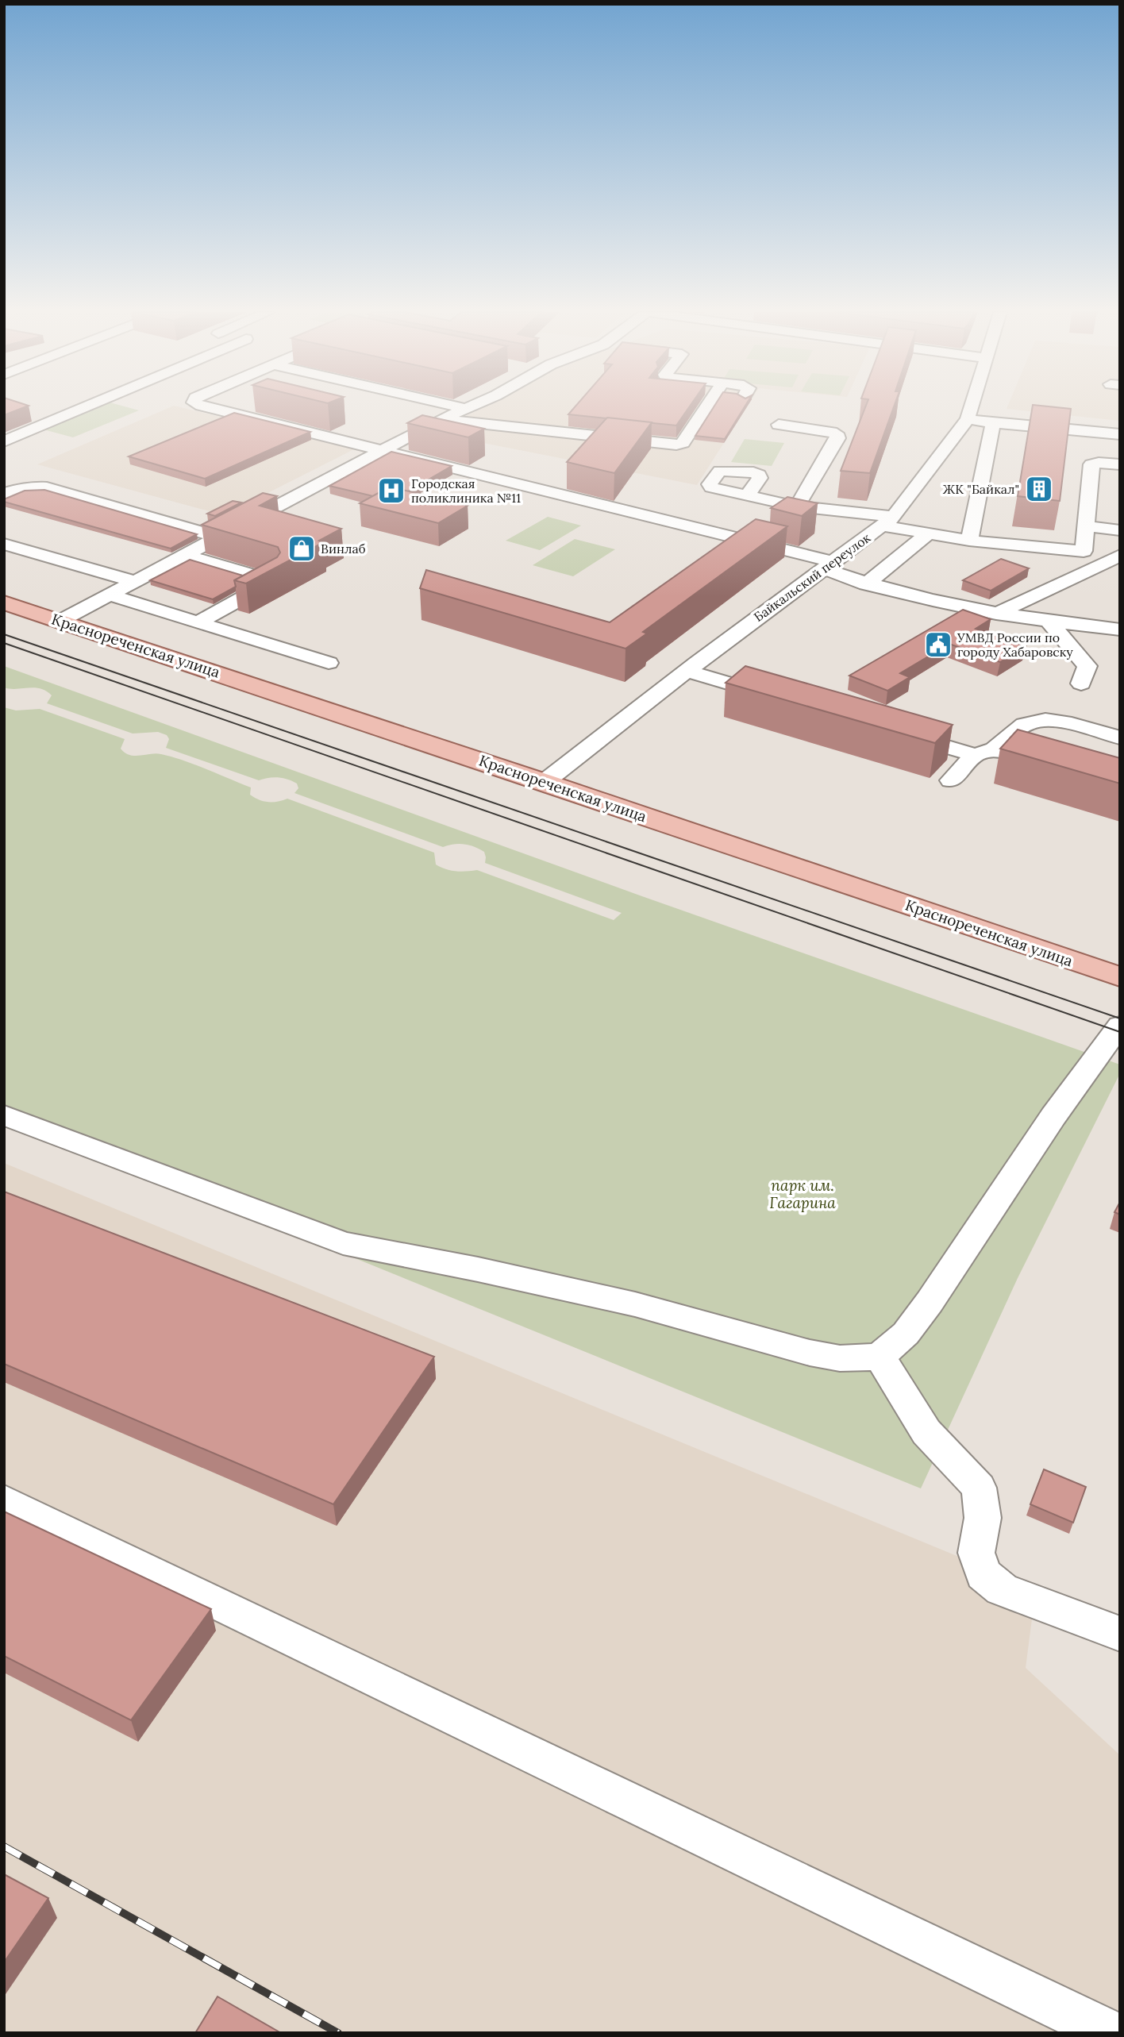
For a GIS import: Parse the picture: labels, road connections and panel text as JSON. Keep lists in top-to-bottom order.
{
  "streets": {
    "main road": ["Краснореченская улица"],
    "street": ["Байкальский переулок"]
  },
  "crossings": [
    ["Байкальский переулок", "Краснореченская улица"]
  ],
  "parks": ["парк им. Гагарина"],
  "places": {
    "building": ["ЖК \"Байкал\""],
    "hospital": ["Городская поликлиника №11"],
    "shop": ["Винлаб"],
    "public building": ["УМВД России по городу Хабаровску"]
  }
}
